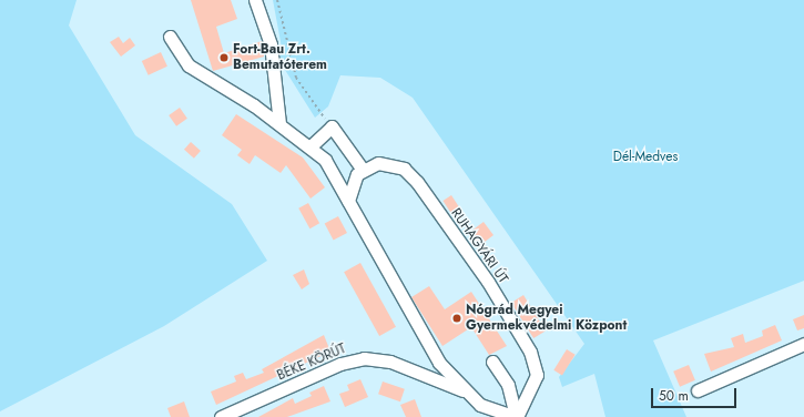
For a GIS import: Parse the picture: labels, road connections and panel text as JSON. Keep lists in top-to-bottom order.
{
  "streets": {
    "street": ["RUHAGYÁRI ÚT", "BÉKE KÖRÚT"]
  },
  "parks": ["Dél-Medves"],
  "places": ["Fort-Bau Zrt. Bemutatóterem", "Nógrád Megyei Gyermekvédelmi Központ"],
  "scale_bar": "50 m"
}
